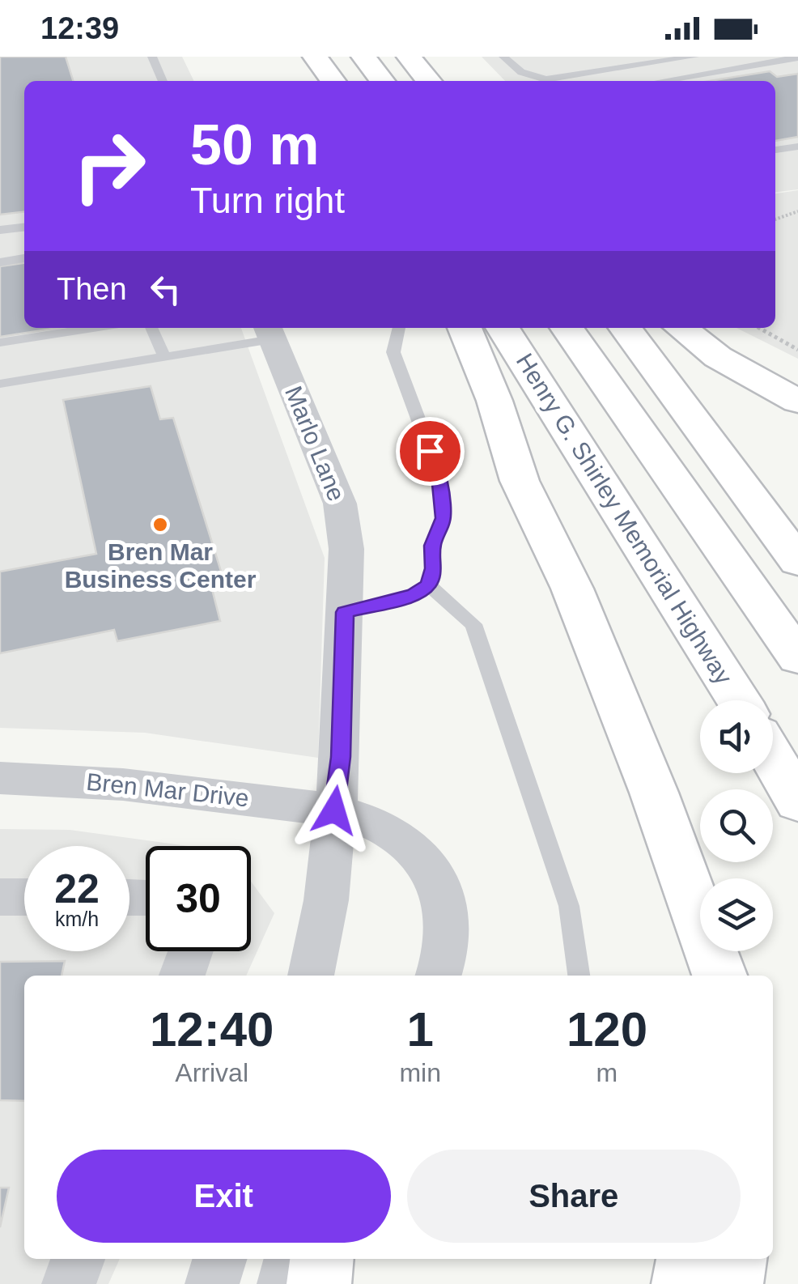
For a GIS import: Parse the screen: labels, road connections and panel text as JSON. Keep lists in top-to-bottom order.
{
  "streets": {
    "highway": ["Henry G. Shirley Memorial Highway"],
    "street": ["Marlo Lane", "Bren Mar Drive"]
  },
  "crossings": [
    ["Marlo Lane", "Bren Mar Drive"]
  ],
  "places": ["Bren Mar Business Center"],
  "page": {
    "status": "12:39",
    "turn": ["50 m", "Turn right"],
    "then": "Then",
    "speed": "22 km/h",
    "limit": "30",
    "eta": [
      "12:40",
      "Arrival",
      "1",
      "min",
      "120",
      "m"
    ],
    "buttons": ["Exit", "Share"]
  }
}
